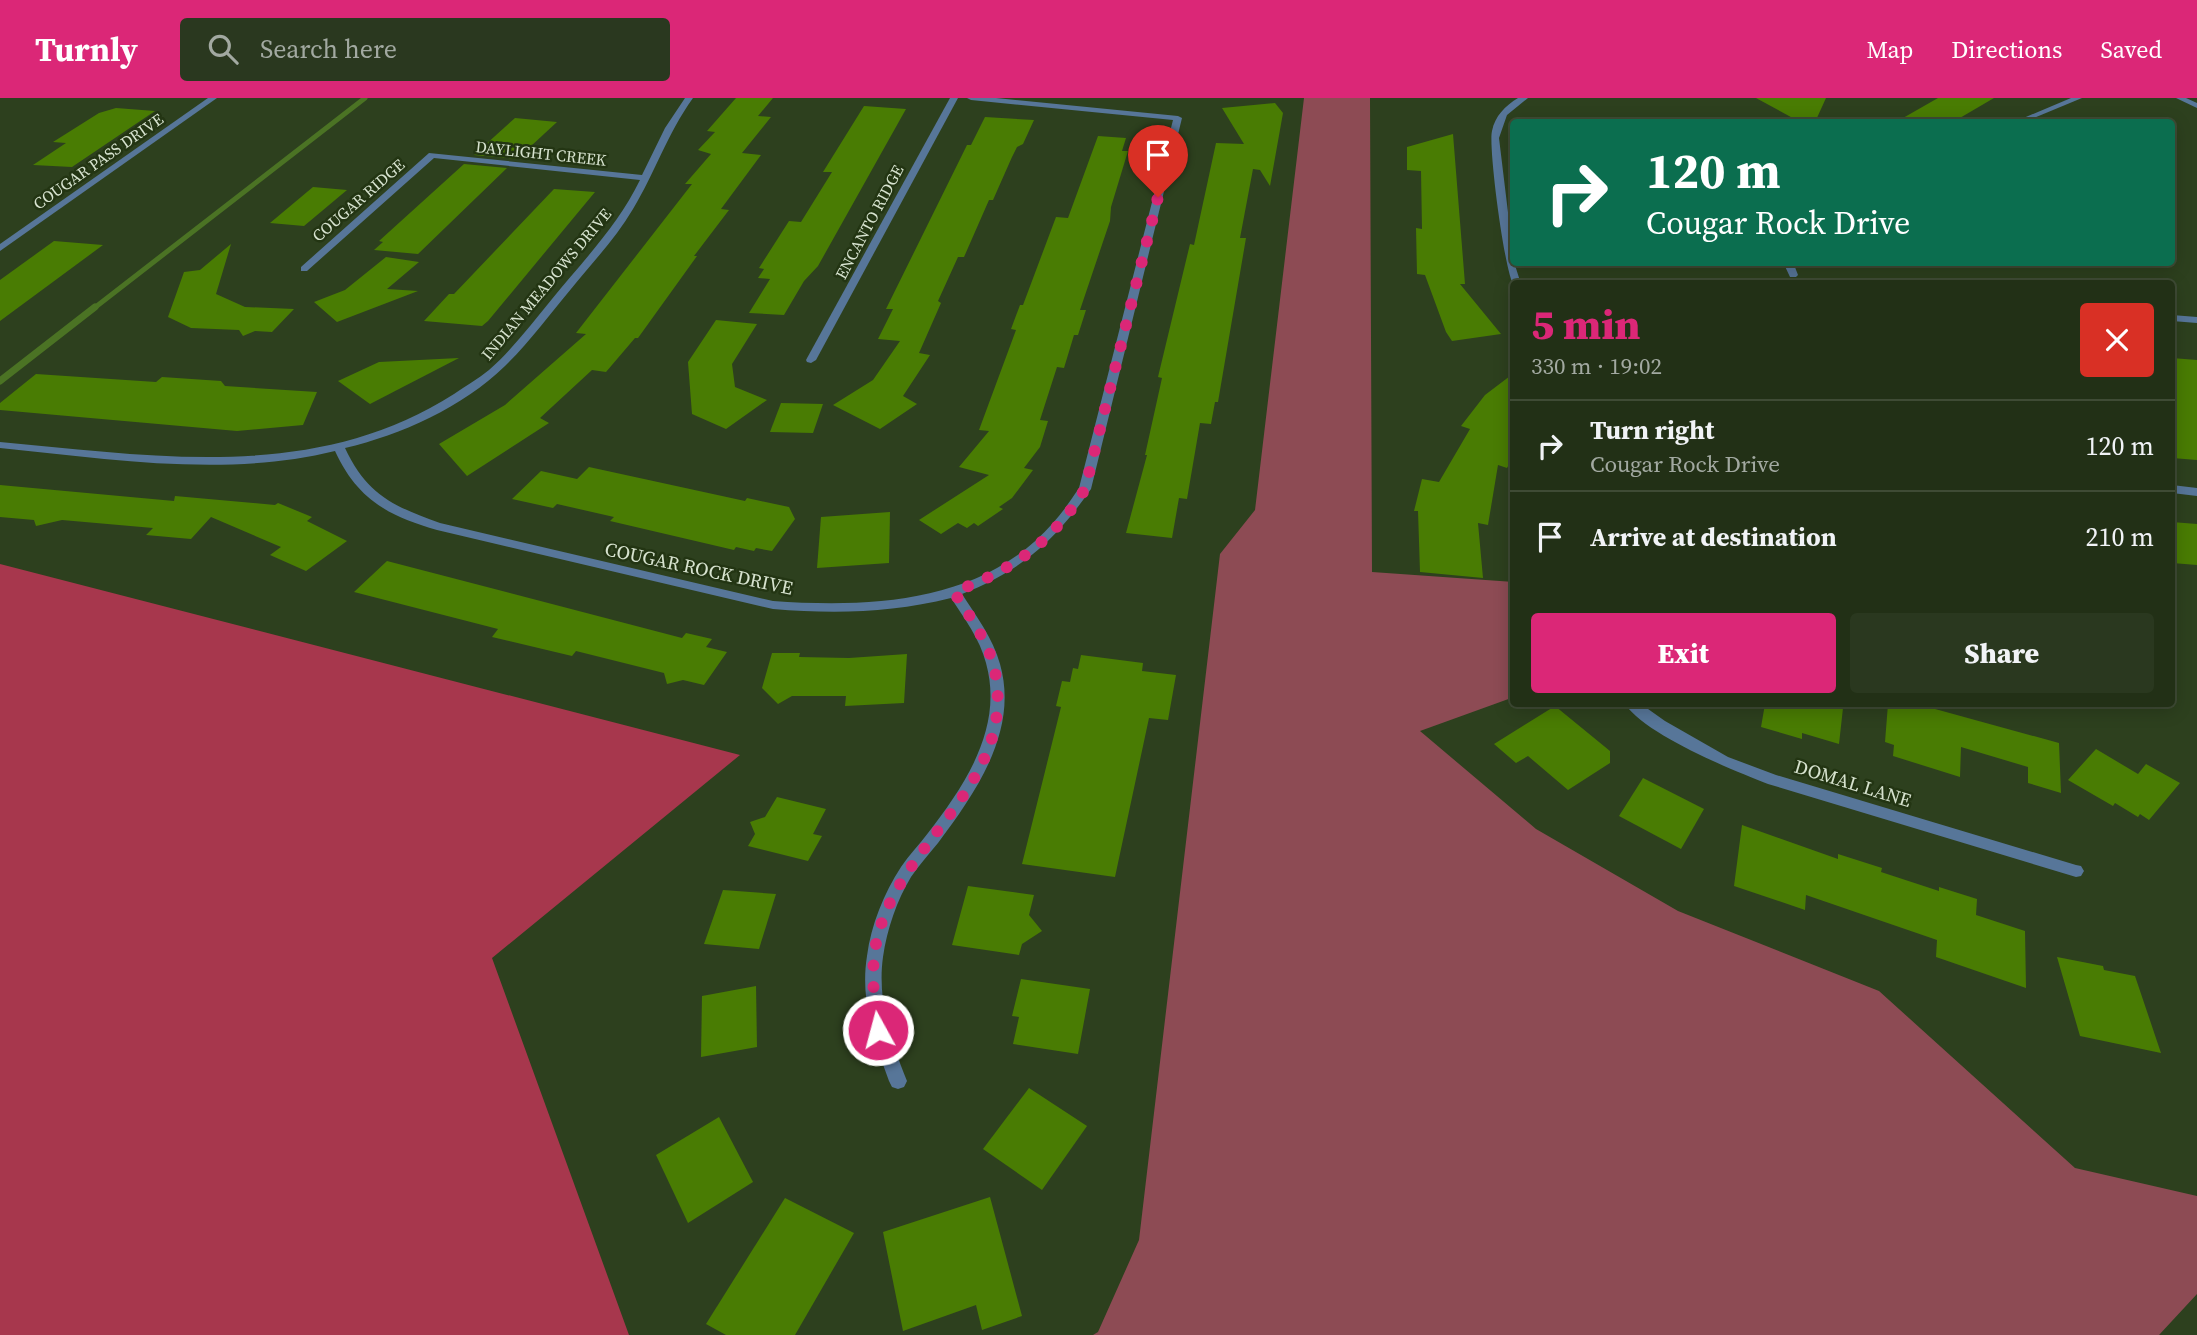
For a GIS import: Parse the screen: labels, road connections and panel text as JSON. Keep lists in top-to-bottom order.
{
  "streets": {
    "street": [
      "DAYLIGHT CREEK",
      "COUGAR PASS DRIVE",
      "COUGAR RIDGE",
      "ENCANTO RIDGE",
      "INDIAN MEADOWS DRIVE",
      "COUGAR ROCK DRIVE",
      "DOMAL LANE"
    ]
  },
  "crossings": [
    ["DAYLIGHT CREEK", "COUGAR RIDGE"],
    ["DAYLIGHT CREEK", "INDIAN MEADOWS DRIVE"],
    ["INDIAN MEADOWS DRIVE", "COUGAR ROCK DRIVE"]
  ],
  "page": {
    "header": "Turnly",
    "search": "Search here",
    "nav": ["Map", "Directions", "Saved"],
    "turn": ["120 m", "Cougar Rock Drive"],
    "heading": ["5 min", "330 m · 19:02"],
    "list": [
      {
        "name": "Turn right",
        "note": "Cougar Rock Drive",
        "value": "120 m"
      },
      {
        "name": "Arrive at destination",
        "value": "210 m"
      }
    ],
    "buttons": ["Exit", "Share"]
  }
}
